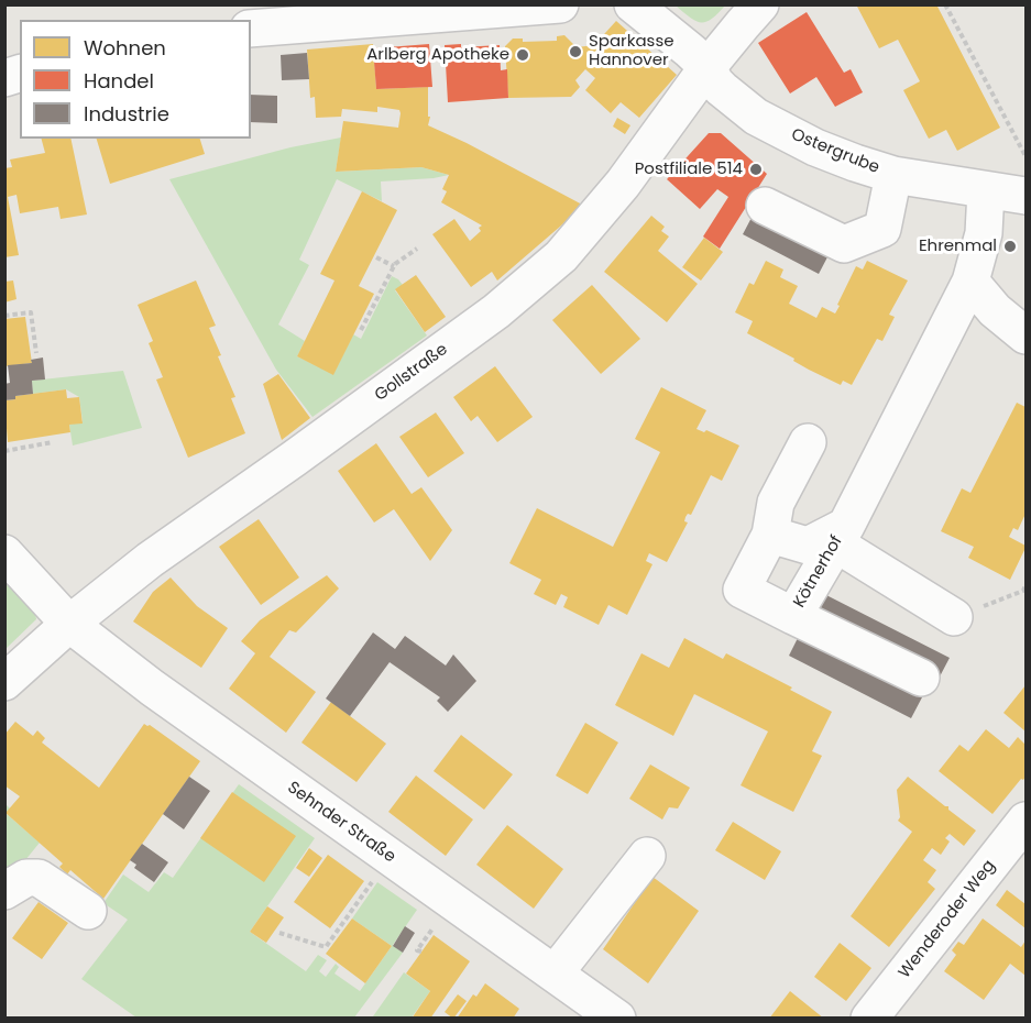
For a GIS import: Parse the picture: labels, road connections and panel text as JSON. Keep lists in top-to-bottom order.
{
  "streets": {
    "street": [
      "Ostergrube",
      "Gollstraße",
      "Kötnerhof",
      "Sehnder Straße",
      "Wenderoder Weg"
    ]
  },
  "crossings": [
    ["Ostergrube", "Gollstraße"],
    ["Ostergrube", "Kötnerhof"],
    ["Gollstraße", "Sehnder Straße"]
  ],
  "places": [
    "Sparkasse Hannover",
    "Arlberg Apotheke",
    "Postfiliale 514",
    "Ehrenmal"
  ],
  "legend": ["Wohnen", "Handel", "Industrie"]
}
